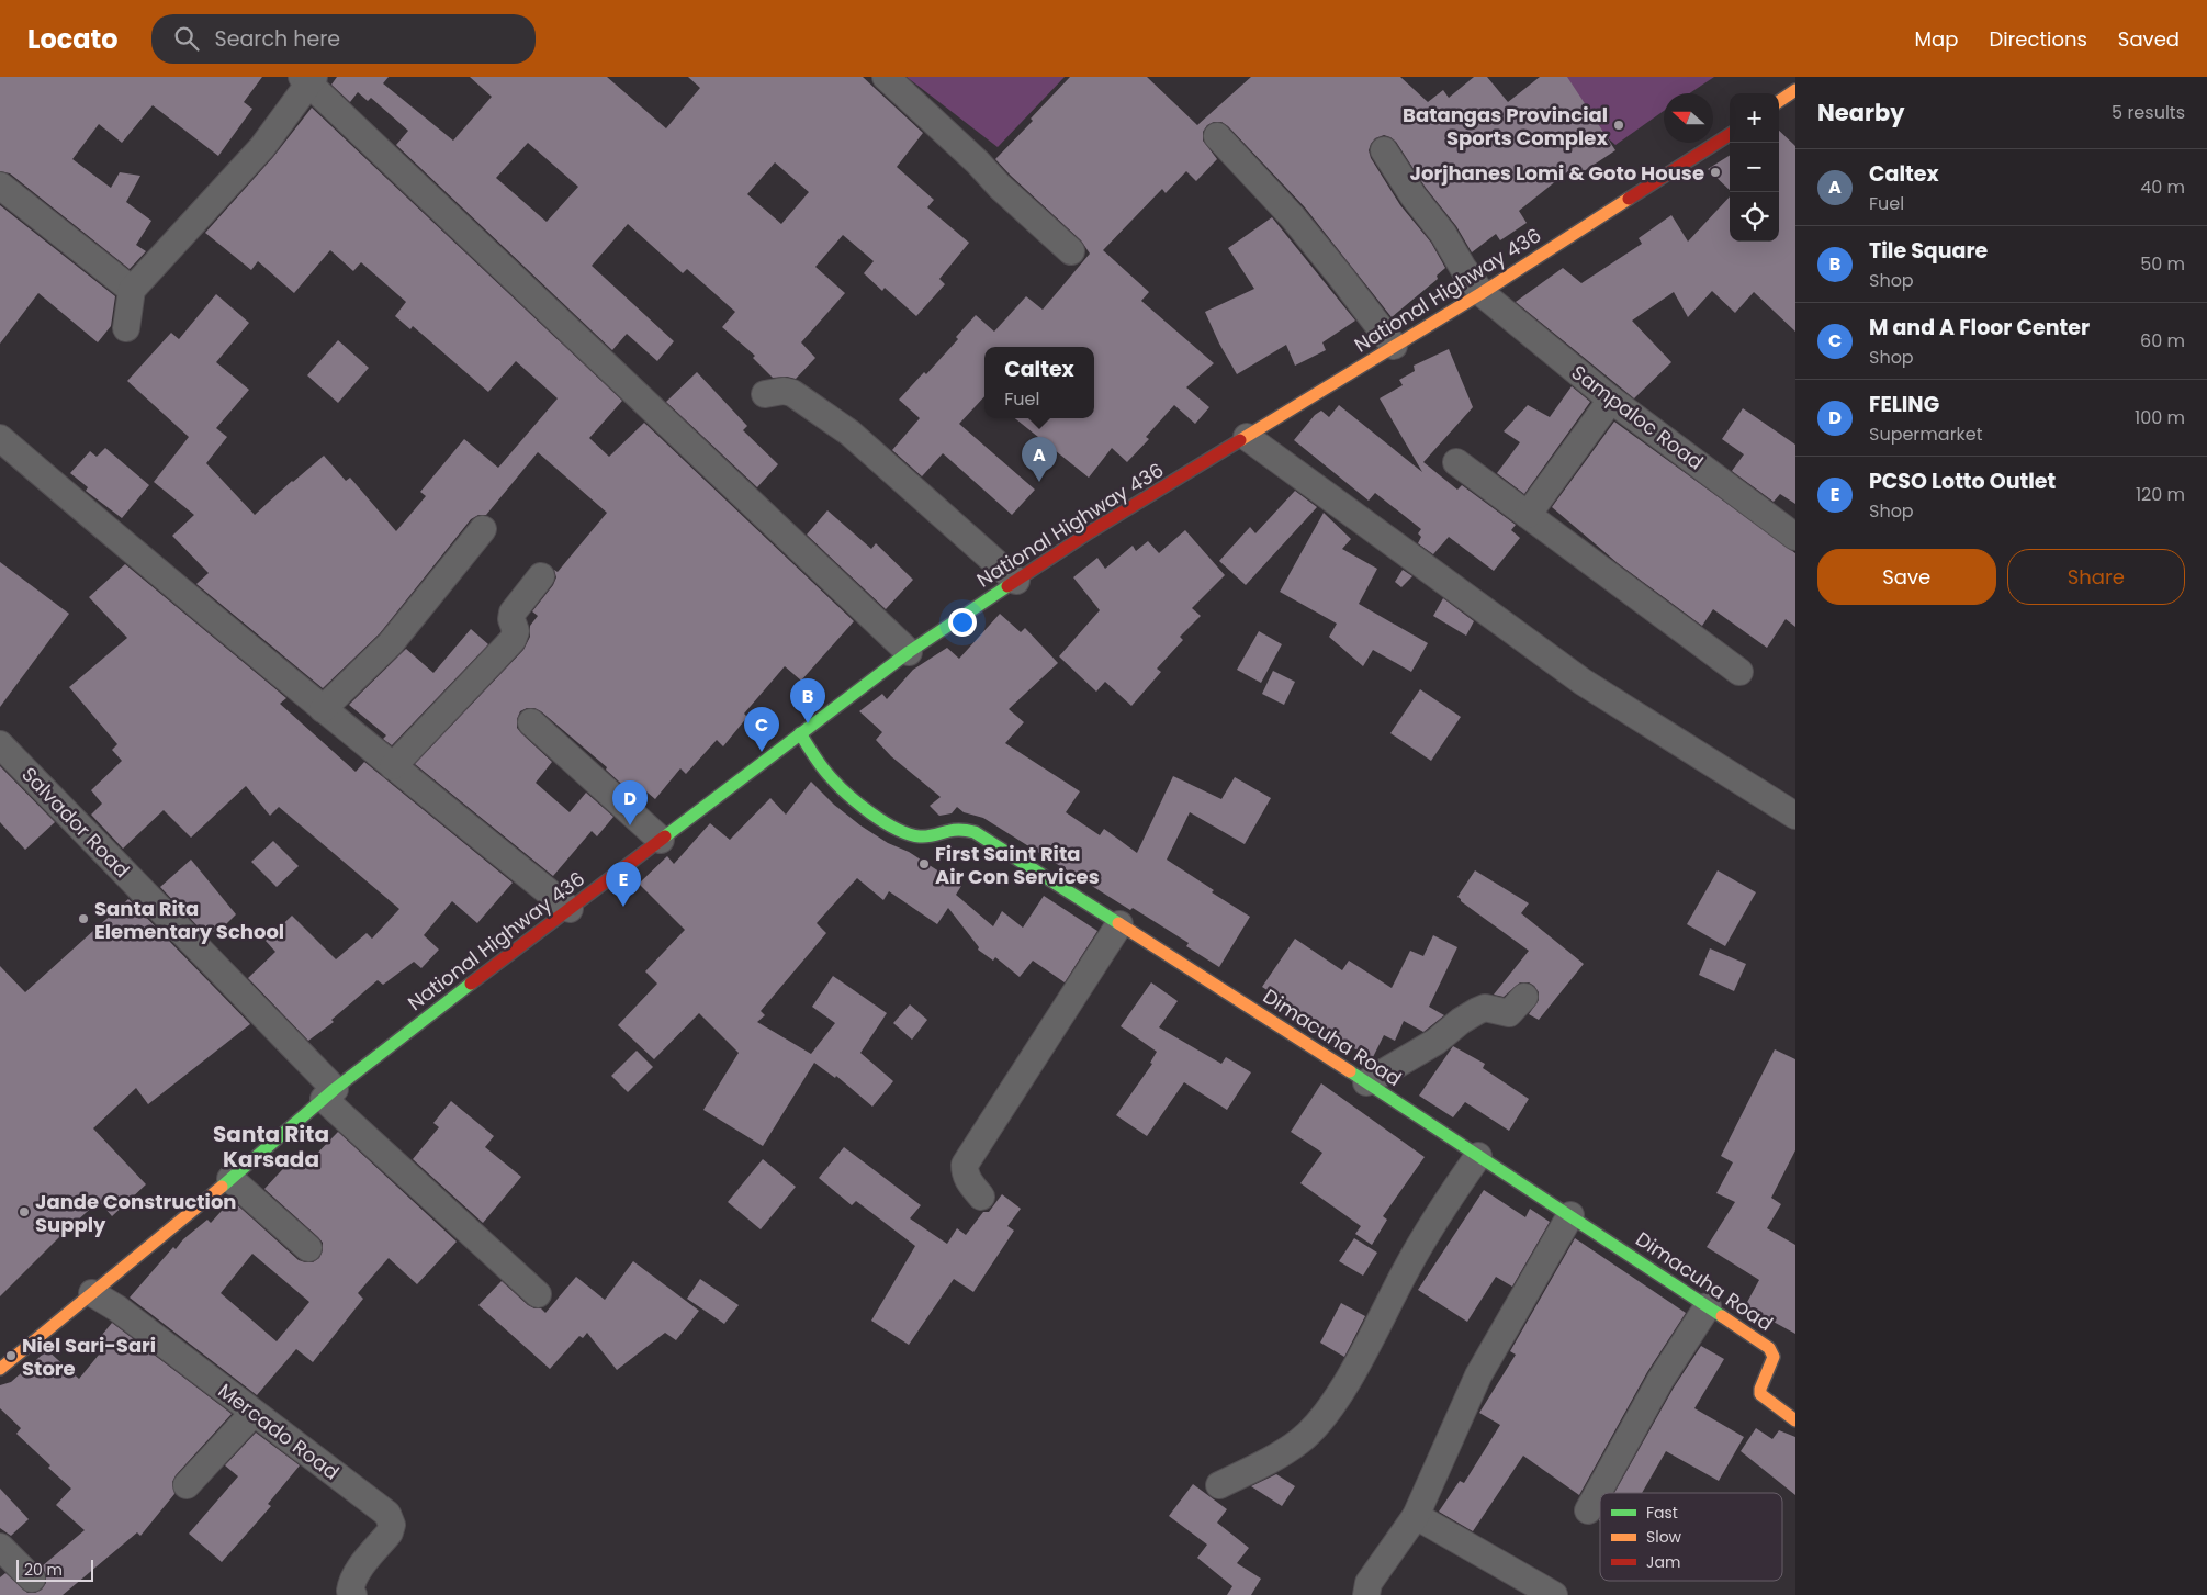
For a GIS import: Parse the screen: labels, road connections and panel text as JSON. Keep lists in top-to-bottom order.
{
  "streets": {
    "main road": ["National Highway 436", "Dimacuha Road"],
    "street": ["Sampaloc Road", "Salvador Road", "Mercado Road"]
  },
  "crossings": [
    ["National Highway 436", "Sampaloc Road"],
    ["National Highway 436", "Salvador Road"],
    ["National Highway 436", "Dimacuha Road"],
    ["National Highway 436", "Mercado Road"]
  ],
  "districts": ["Santa Rita Karsada"],
  "places": [
    "Batangas Provincial Sports Complex",
    "Jorjhanes Lomi & Goto House",
    "First Saint Rita Air Con Services",
    "Santa Rita Elementary School",
    "Jande Construction Supply",
    "Niel Sari-Sari Store"
  ],
  "legend": ["Fast", "Slow", "Jam"],
  "scale_bar": "20 m",
  "north": "left",
  "page": {
    "header": "Locato",
    "search": "Search here",
    "nav": ["Map", "Directions", "Saved"],
    "heading": ["Nearby", "5 results"],
    "map_buttons": ["+", "−"],
    "list": [
      {
        "mark": "A",
        "name": "Caltex",
        "note": "Fuel",
        "value": "40 m"
      },
      {
        "mark": "B",
        "name": "Tile Square",
        "note": "Shop",
        "value": "50 m"
      },
      {
        "mark": "C",
        "name": "M and A Floor Center",
        "note": "Shop",
        "value": "60 m"
      },
      {
        "mark": "D",
        "name": "FELING",
        "note": "Supermarket",
        "value": "100 m"
      },
      {
        "mark": "E",
        "name": "PCSO Lotto Outlet",
        "note": "Shop",
        "value": "120 m"
      }
    ],
    "popup": ["Caltex", "Fuel"],
    "pins": [
      "A",
      "B",
      "C",
      "D",
      "E"
    ],
    "buttons": ["Save", "Share"],
    "scale": "20 m"
  }
}
